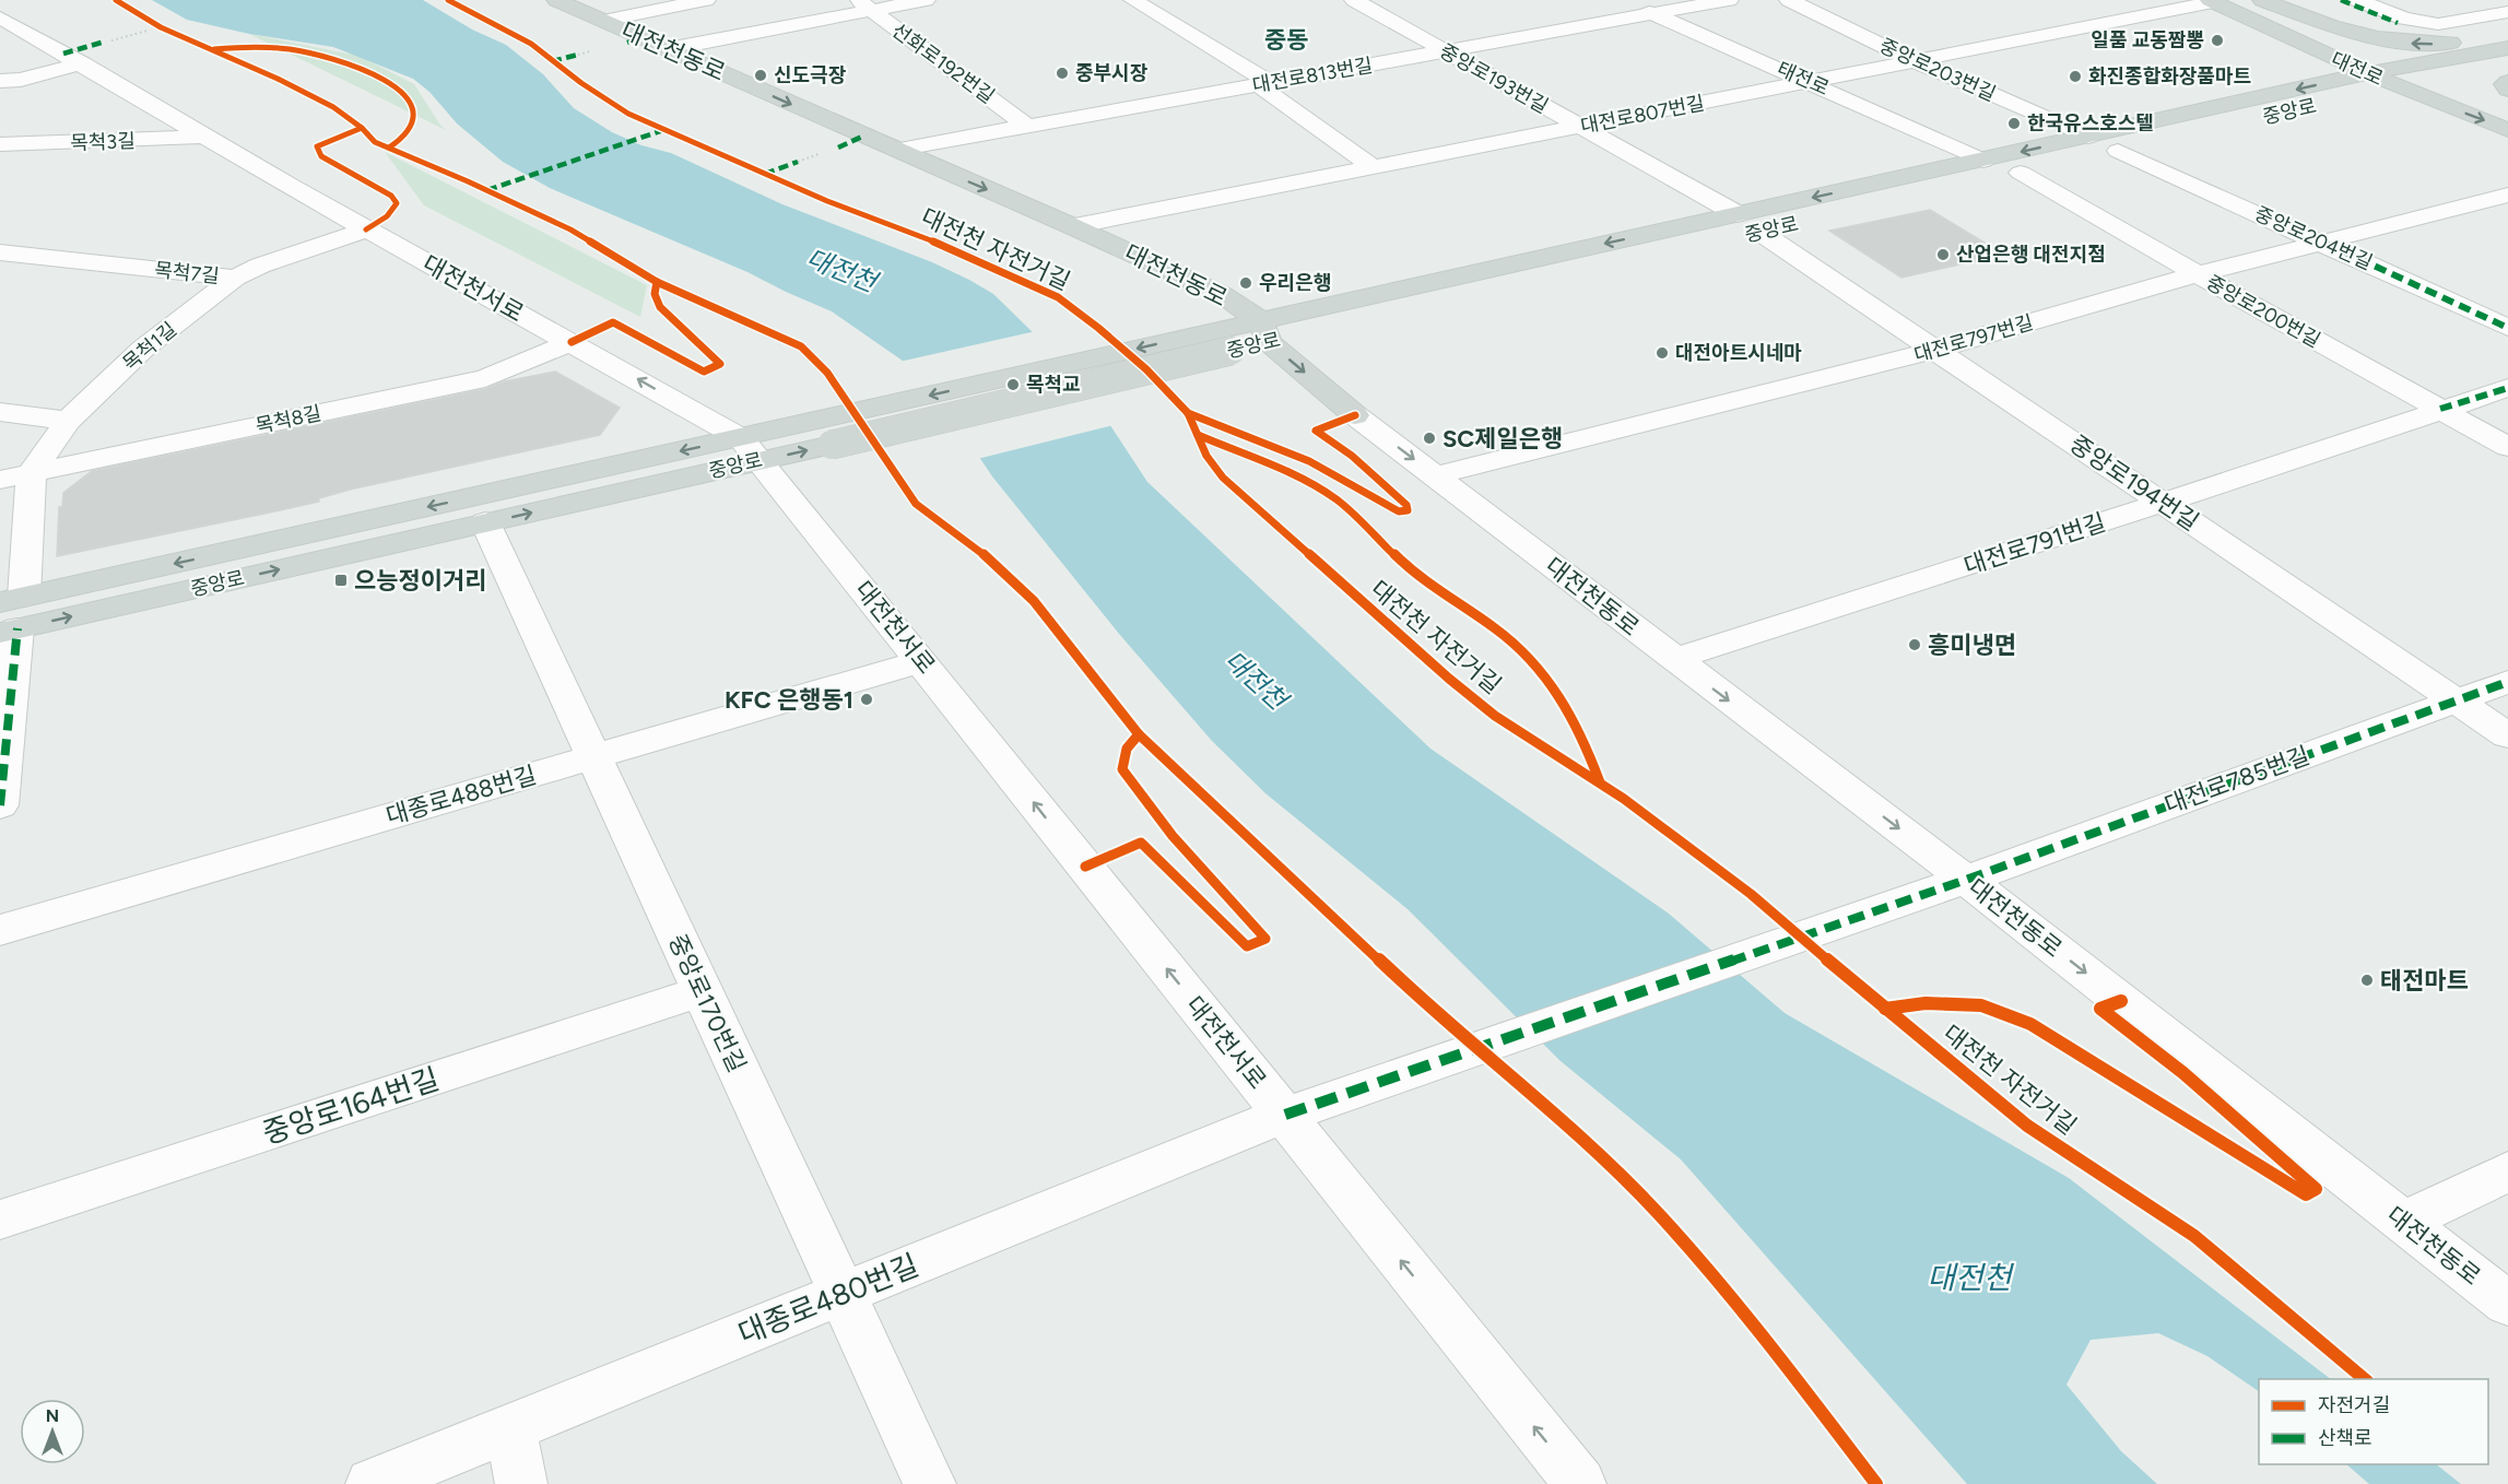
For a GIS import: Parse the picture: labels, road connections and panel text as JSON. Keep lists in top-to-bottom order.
{
  "streets": {
    "main road": ["대전천동로", "대전로", "중앙로"],
    "street": [
      "선화로192번길",
      "중앙로203번길",
      "대전로813번길",
      "중앙로193번길",
      "태전로",
      "대전로807번길",
      "목척3길",
      "중앙로204번길",
      "목척7길",
      "대전천서로",
      "중앙로200번길",
      "대전로797번길",
      "목척1길",
      "목척8길",
      "중앙로194번길",
      "대전로791번길",
      "대전로785번길",
      "대종로488번길",
      "중앙로170번길",
      "중앙로164번길",
      "대종로480번길"
    ],
    "cycle path": ["대전천 자전거길"]
  },
  "crossings": [
    ["대전천동로", "대전로813번길"],
    ["대전천동로", "중앙로"],
    ["대전천동로", "대전로807번길"],
    ["대전천동로", "대전로797번길"],
    ["대전천동로", "대전로791번길"],
    ["대전천동로", "대전로785번길"],
    ["선화로192번길", "대전로813번길"],
    ["대전로", "중앙로"],
    ["대전로", "대전로807번길"],
    ["중앙로203번길", "중앙로"],
    ["중앙로203번길", "대전로807번길"],
    ["대전로813번길", "중앙로193번길"],
    ["대전로813번길", "태전로"],
    ["중앙로193번길", "중앙로"],
    ["중앙로193번길", "대전로807번길"],
    ["중앙로193번길", "중앙로194번길"],
    ["태전로", "중앙로"],
    ["태전로", "대전로807번길"],
    ["중앙로", "중앙로204번길"],
    ["중앙로", "대전천서로"],
    ["중앙로", "중앙로200번길"],
    ["중앙로", "중앙로194번길"],
    ["중앙로", "중앙로170번길"],
    ["목척3길", "대전천서로"],
    ["중앙로204번길", "대전로797번길"],
    ["목척7길", "대전천서로"],
    ["목척7길", "목척1길"],
    ["대전천서로", "목척8길"],
    ["대전천서로", "대종로488번길"],
    ["대전천서로", "대종로480번길"],
    ["중앙로200번길", "대전로797번길"],
    ["중앙로200번길", "대전로791번길"],
    ["대전로797번길", "중앙로194번길"],
    ["목척1길", "목척8길"],
    ["중앙로194번길", "대전로791번길"],
    ["중앙로194번길", "대전로785번길"],
    ["대전로785번길", "대종로480번길"],
    ["대종로488번길", "중앙로170번길"],
    ["중앙로170번길", "중앙로164번길"],
    ["중앙로170번길", "대종로480번길"]
  ],
  "one_way": ["대전천동로", "대전천서로"],
  "districts": ["중동"],
  "water": ["대전천"],
  "places": {
    "other": [
      "일품 교동짬뽕",
      "중부시장",
      "신도극장",
      "화진종합화장품마트",
      "한국유스호스텔",
      "산업은행 대전지점",
      "우리은행",
      "대전아트시네마",
      "목척교",
      "SC제일은행",
      "흥미냉면",
      "KFC 은행동1",
      "태전마트"
    ],
    "transit": ["으능정이거리"]
  },
  "legend": ["자전거길", "산책로"],
  "north": "top"
}
